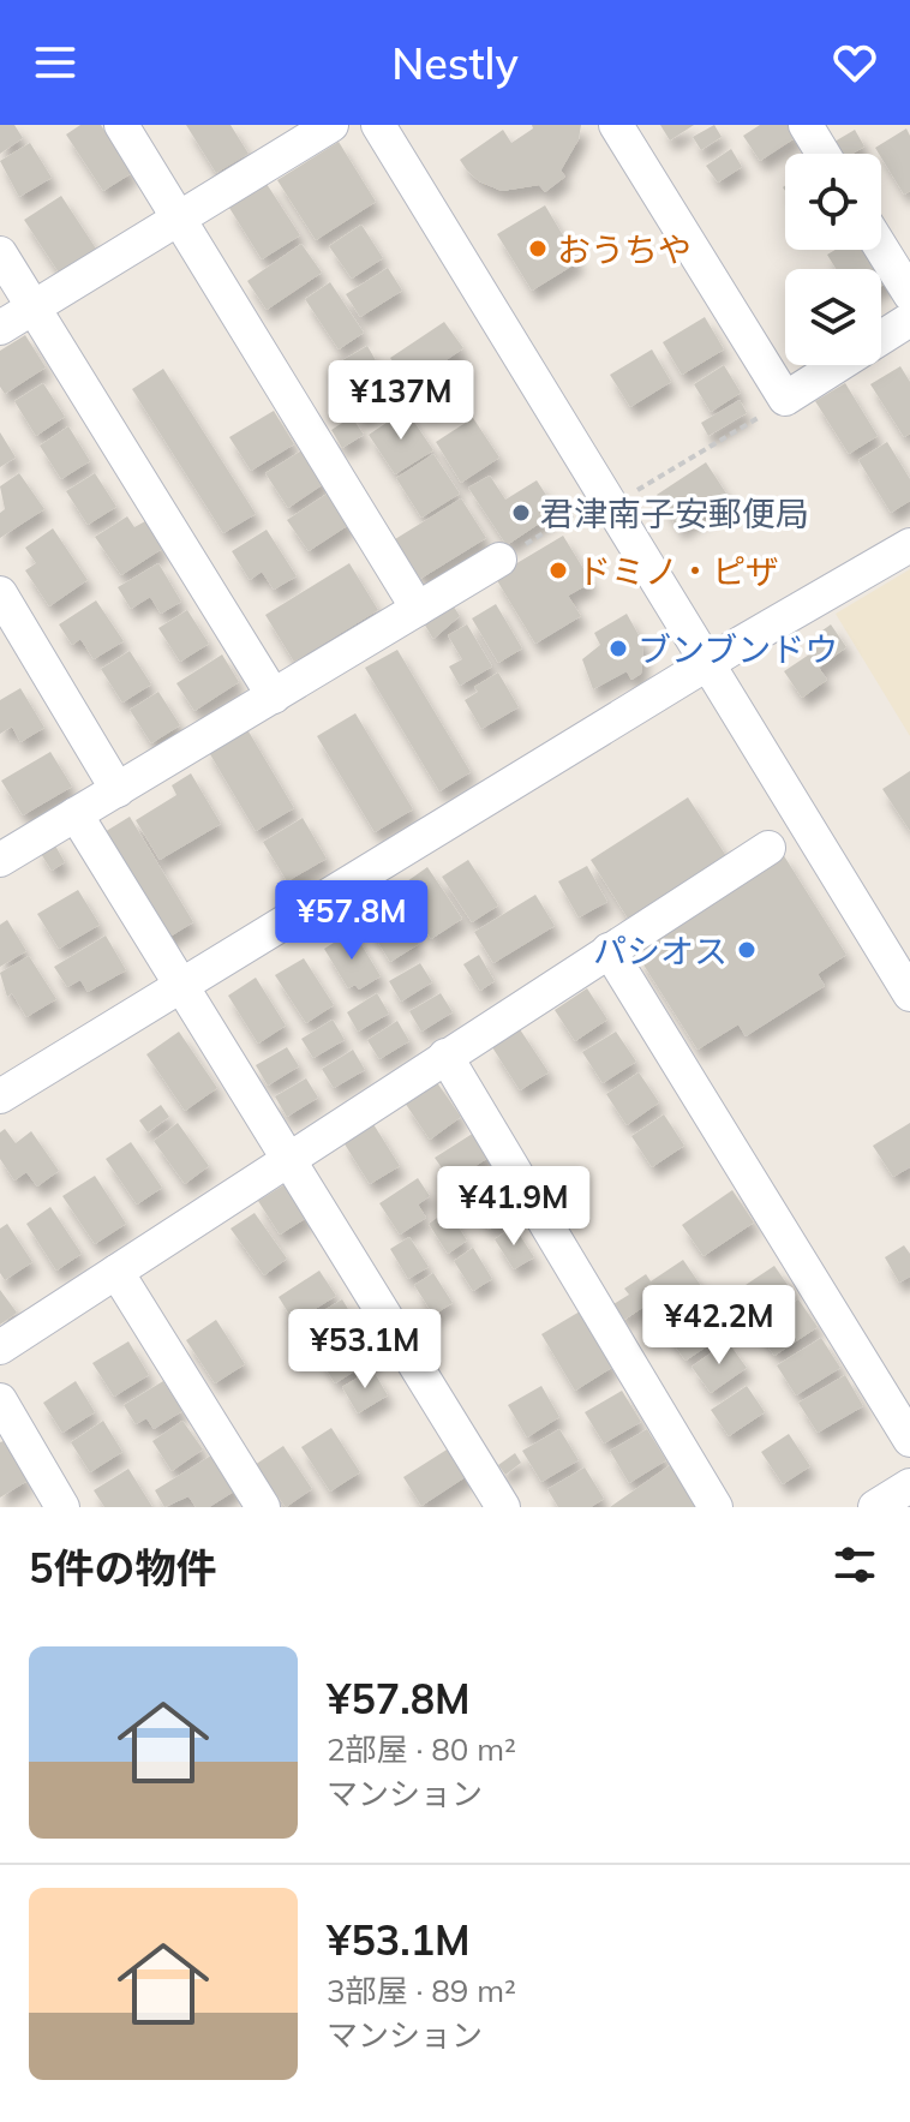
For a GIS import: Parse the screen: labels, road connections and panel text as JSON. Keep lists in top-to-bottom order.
{
  "places": [
    "おうちや",
    "君津南子安郵便局",
    "ドミノ・ピザ",
    "ブンブンドウ",
    "パシオス"
  ],
  "page": {
    "header": "Nestly",
    "price": [
      "¥137M",
      "¥57.8M",
      "¥41.9M",
      "¥42.2M",
      "¥53.1M"
    ],
    "heading": "5件の物件",
    "list": [
      {
        "name": "¥57.8M",
        "note": "2部屋 · 80 m² · マンション"
      },
      {
        "name": "¥53.1M",
        "note": "3部屋 · 89 m² · マンション"
      }
    ]
  }
}
